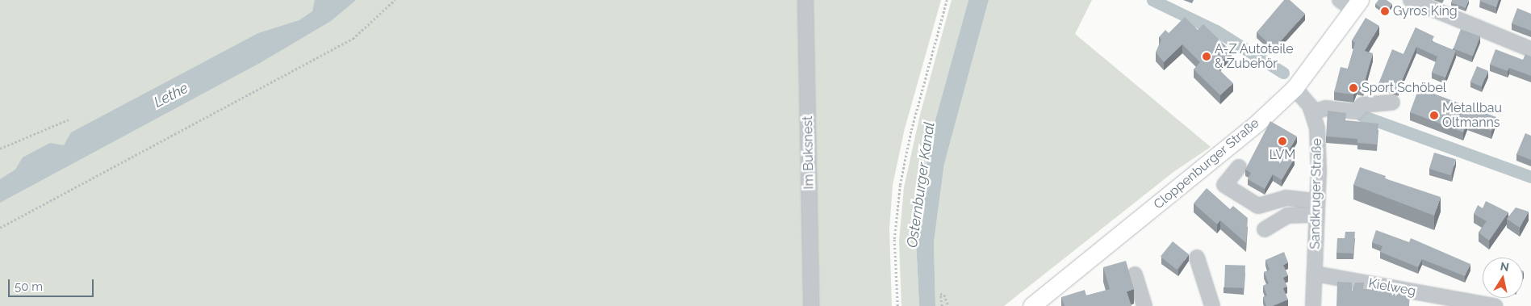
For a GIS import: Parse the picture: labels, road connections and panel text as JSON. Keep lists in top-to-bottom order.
{
  "streets": {
    "main road": ["Cloppenburger Straße"],
    "street": ["Im Buksnest", "Sandkruger Straße", "Kielweg"]
  },
  "crossings": [
    ["Cloppenburger Straße", "Sandkruger Straße"],
    ["Sandkruger Straße", "Kielweg"]
  ],
  "water": ["Lethe", "Osternburger Kanal"],
  "places": [
    "Gyros King",
    "A-Z Autoteile & Zubehör",
    "Sport Schöbel",
    "Metallbau Oltmanns",
    "LVM"
  ],
  "scale_bar": "50 m",
  "north": "top"
}
